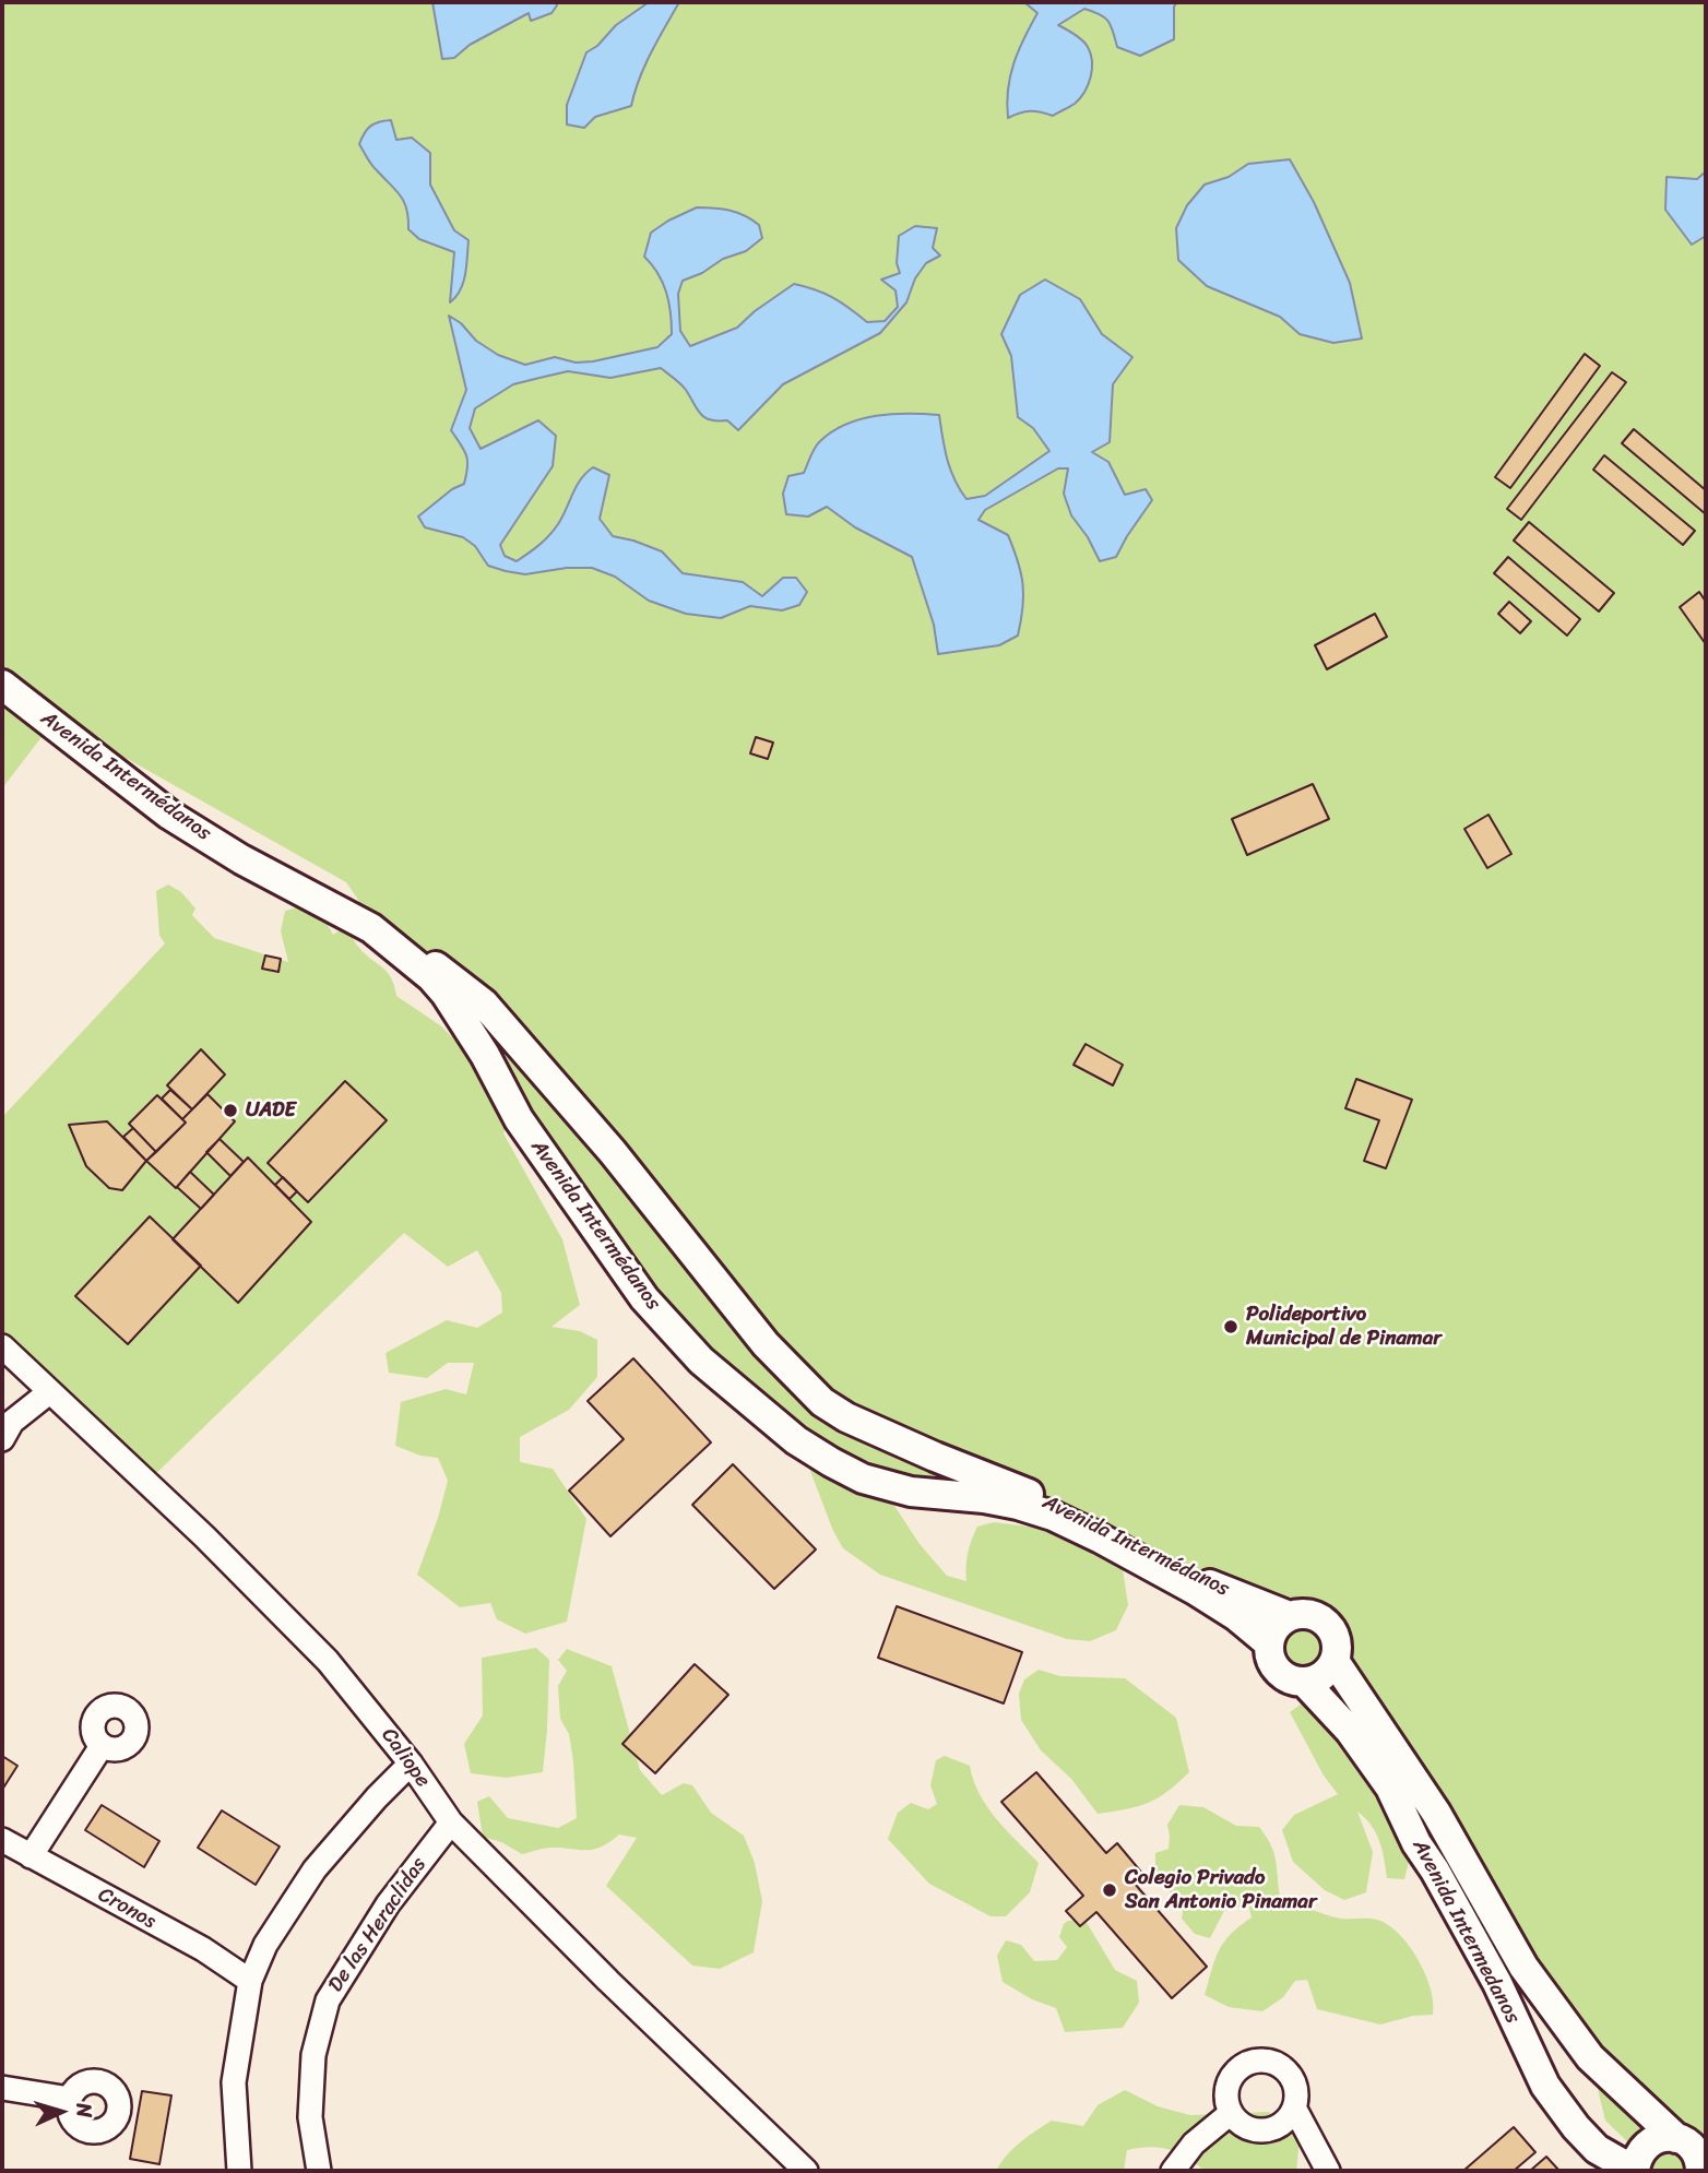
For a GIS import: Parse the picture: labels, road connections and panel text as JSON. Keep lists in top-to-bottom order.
{
  "streets": {
    "main road": ["Avenida Intermédanos", "Avenida Intermedanos"],
    "street": ["Caliope", "Cronos", "De las Heraclidas"]
  },
  "crossings": [
    ["Avenida Intermédanos", "Avenida Intermedanos"],
    ["Caliope", "De las Heraclidas"]
  ],
  "places": ["UADE", "Polideportivo Municipal de Pinamar", "Colegio Privado San Antonio Pinamar"],
  "north": "right"
}
